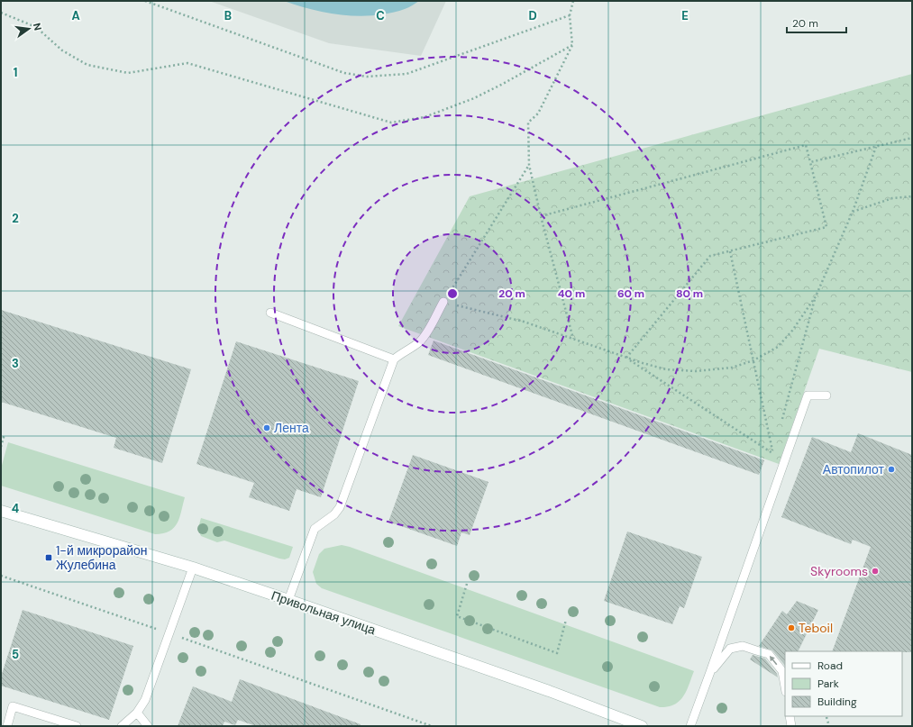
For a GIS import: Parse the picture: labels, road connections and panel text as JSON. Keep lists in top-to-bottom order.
{
  "streets": {
    "main road": ["Привольная улица"]
  },
  "places": {
    "other": [
      "Лента",
      "Автопилот",
      "Skyrooms",
      "Teboil"
    ],
    "transit": ["1-й микрорайон Жулебина"]
  },
  "legend": ["Road", "Park", "Building"],
  "scale_bar": "20 m",
  "north": "right",
  "grid": {
    "columns": [
      "A",
      "B",
      "C",
      "D",
      "E"
    ],
    "rows": [
      "1",
      "2",
      "3",
      "4",
      "5"
    ]
  },
  "rings": [
    "20 m",
    "40 m",
    "60 m",
    "80 m"
  ]
}
